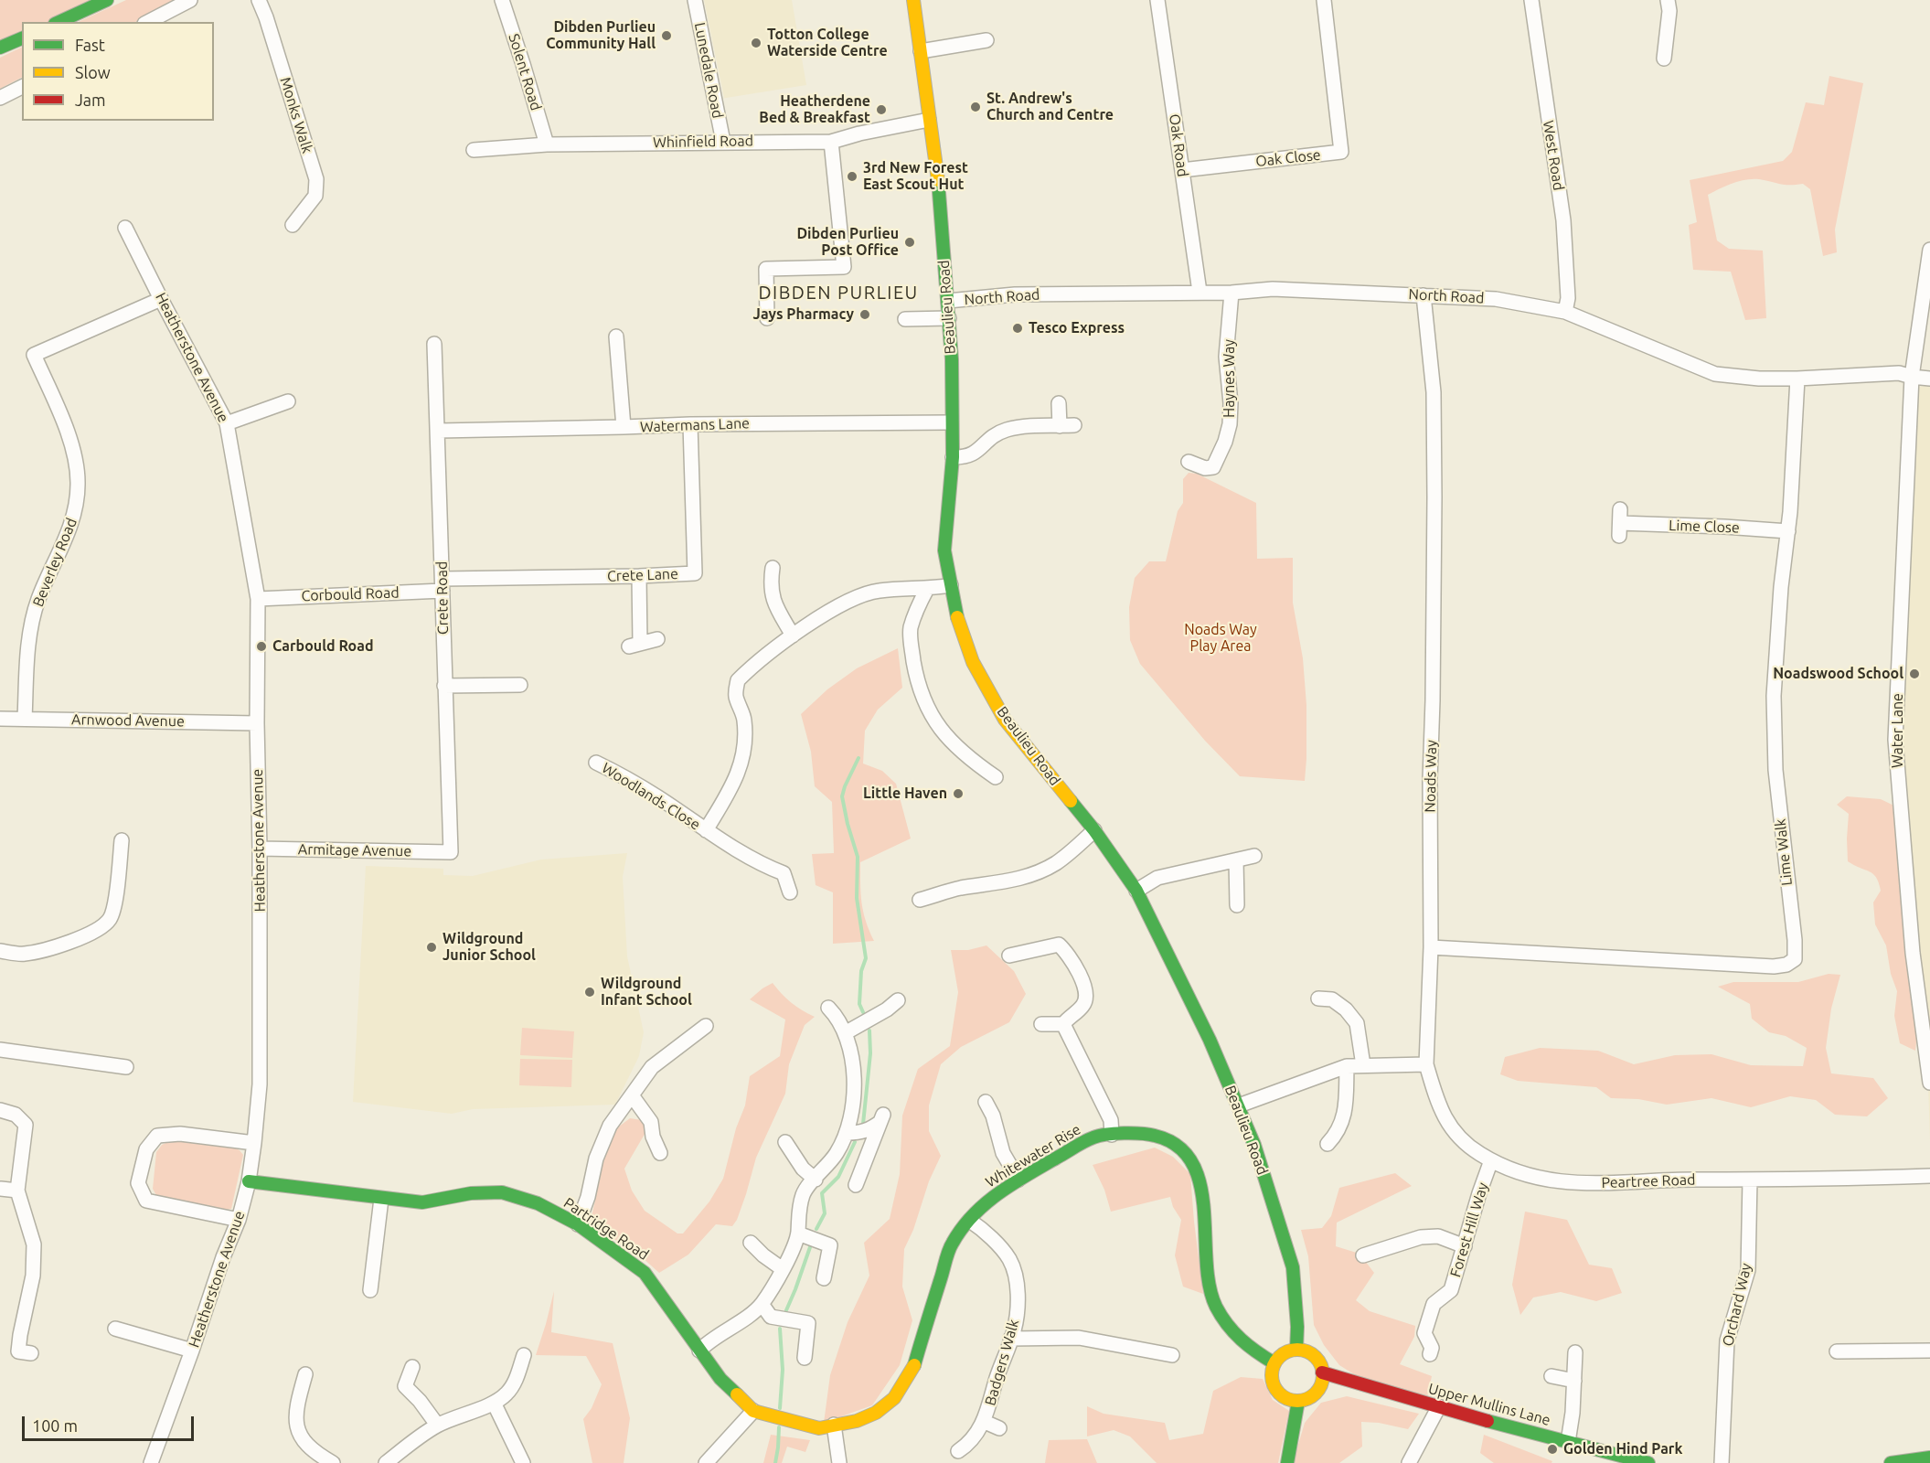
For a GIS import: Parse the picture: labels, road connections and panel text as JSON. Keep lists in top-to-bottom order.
{
  "streets": {
    "street": [
      "Lunedale Road",
      "Solent Road",
      "Monks Walk",
      "Whinfield Road",
      "Oak Road",
      "West Road",
      "Oak Close",
      "North Road",
      "Beaulieu Road",
      "Heatherstone Avenue",
      "Haynes Way",
      "Watermans Lane",
      "Lime Close",
      "Beverley Road",
      "Crete Lane",
      "Corbould Road",
      "Crete Road",
      "Arnwood Avenue",
      "Water Lane",
      "Noads Way",
      "Woodlands Close",
      "Armitage Avenue",
      "Lime Walk",
      "Whitewater Rise",
      "Peartree Road",
      "Partridge Road",
      "Forest Hill Way",
      "Orchard Way",
      "Badgers Walk",
      "Upper Mullins Lane"
    ]
  },
  "crossings": [
    ["Lunedale Road", "Whinfield Road"],
    ["Solent Road", "Whinfield Road"],
    ["Whinfield Road", "Beaulieu Road"],
    ["Oak Road", "Oak Close"],
    ["Oak Road", "North Road"],
    ["West Road", "North Road"],
    ["North Road", "Beaulieu Road"],
    ["North Road", "Haynes Way"],
    ["North Road", "Water Lane"],
    ["North Road", "Noads Way"],
    ["North Road", "Lime Walk"],
    ["Beaulieu Road", "Watermans Lane"],
    ["Beaulieu Road", "Woodlands Close"],
    ["Beaulieu Road", "Whitewater Rise"],
    ["Beaulieu Road", "Upper Mullins Lane"],
    ["Heatherstone Avenue", "Beverley Road"],
    ["Heatherstone Avenue", "Corbould Road"],
    ["Heatherstone Avenue", "Arnwood Avenue"],
    ["Heatherstone Avenue", "Armitage Avenue"],
    ["Heatherstone Avenue", "Partridge Road"],
    ["Watermans Lane", "Crete Lane"],
    ["Watermans Lane", "Crete Road"],
    ["Lime Close", "Lime Walk"],
    ["Beverley Road", "Arnwood Avenue"],
    ["Crete Lane", "Corbould Road"],
    ["Crete Lane", "Crete Road"],
    ["Corbould Road", "Crete Road"],
    ["Crete Road", "Armitage Avenue"],
    ["Noads Way", "Lime Walk"],
    ["Noads Way", "Peartree Road"],
    ["Whitewater Rise", "Partridge Road"],
    ["Whitewater Rise", "Badgers Walk"],
    ["Whitewater Rise", "Upper Mullins Lane"],
    ["Peartree Road", "Forest Hill Way"],
    ["Peartree Road", "Orchard Way"]
  ],
  "districts": ["DIBDEN PURLIEU"],
  "parks": ["Noads Way Play Area"],
  "places": [
    "Dibden Purlieu Community Hall",
    "Totton College Waterside Centre",
    "St. Andrew's Church and Centre",
    "Heatherdene Bed & Breakfast",
    "3rd New Forest East Scout Hut",
    "Dibden Purlieu Post Office",
    "Jays Pharmacy",
    "Tesco Express",
    "Carbould Road",
    "Noadswood School",
    "Little Haven",
    "Wildground Junior School",
    "Wildground Infant School",
    "Golden Hind Park"
  ],
  "legend": ["Fast", "Slow", "Jam"],
  "scale_bar": "100 m"
}
